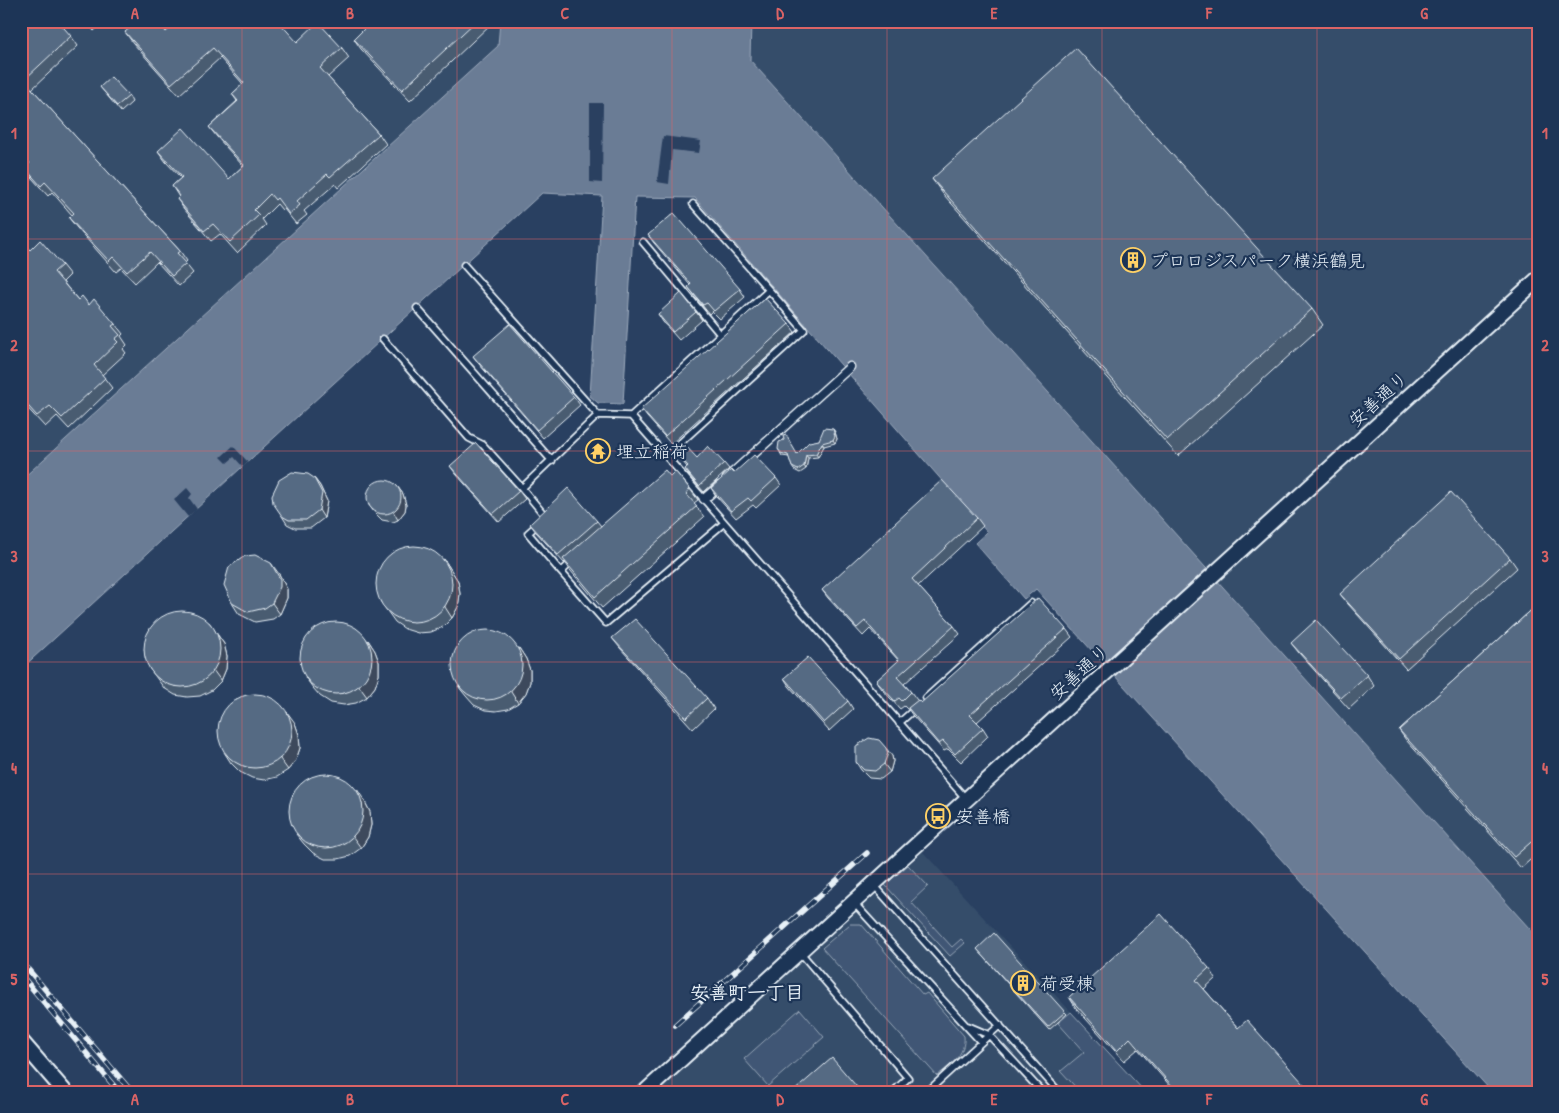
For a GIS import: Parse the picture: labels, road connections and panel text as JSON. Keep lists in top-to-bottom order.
{
  "streets": {
    "street": ["安善通り"]
  },
  "districts": ["安善町一丁目"],
  "places": {
    "building": ["プロロジスパーク横浜鶴見", "荷受棟"],
    "temple": ["埋立稲荷"],
    "bus stop": ["安善橋"]
  },
  "grid": {
    "columns": [
      "A",
      "B",
      "C",
      "D",
      "E",
      "F",
      "G"
    ],
    "rows": [
      "1",
      "2",
      "3",
      "4",
      "5"
    ]
  }
}
